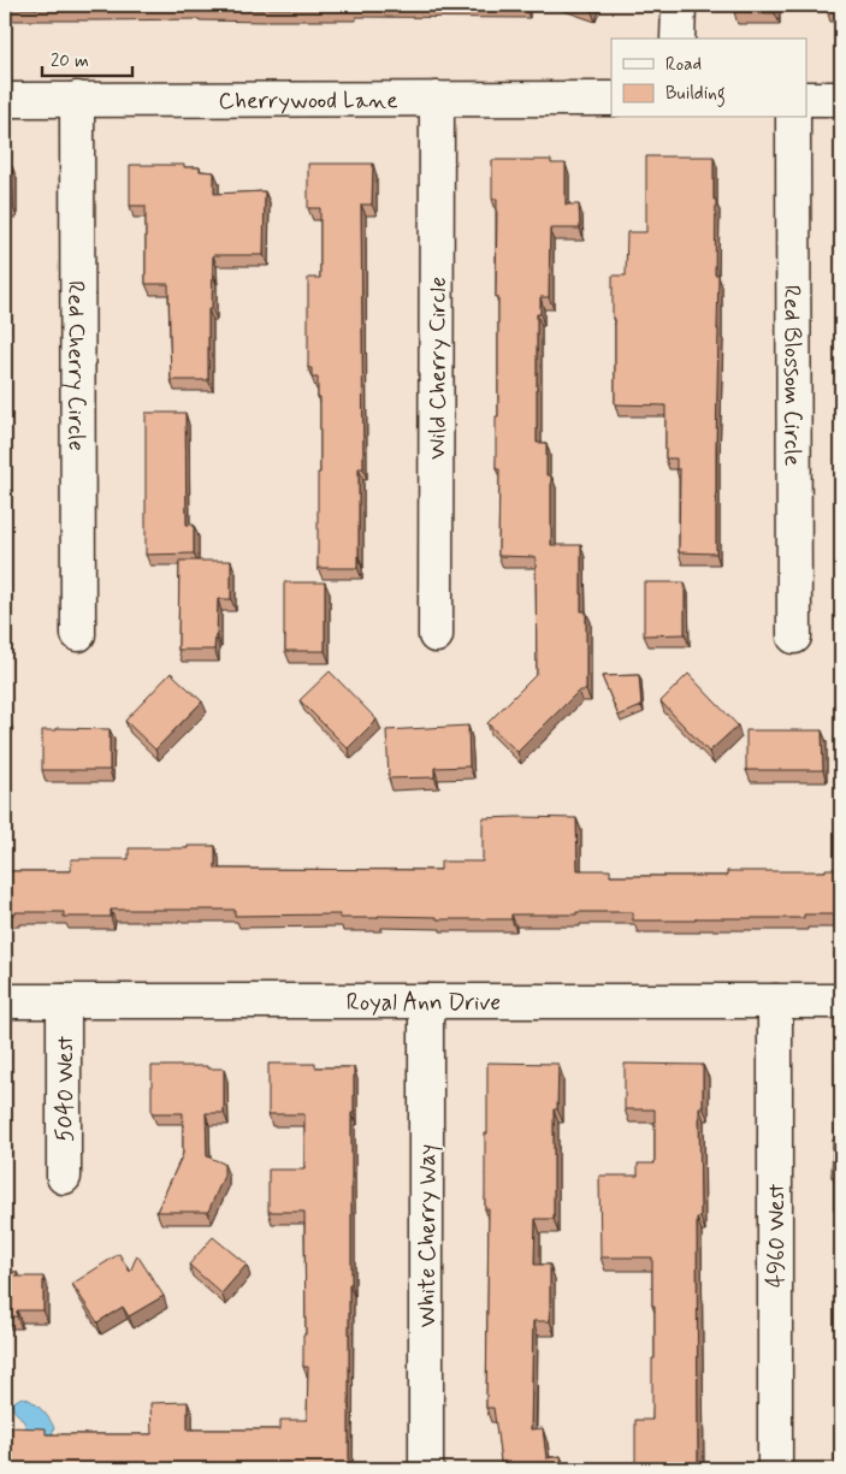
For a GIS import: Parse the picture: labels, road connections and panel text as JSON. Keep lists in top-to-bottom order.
{
  "streets": {
    "street": [
      "Cherrywood Lane",
      "Red Cherry Circle",
      "Wild Cherry Circle",
      "Red Blossom Circle",
      "Royal Ann Drive",
      "5040 West",
      "White Cherry Way",
      "4960 West"
    ]
  },
  "crossings": [
    ["Cherrywood Lane", "Red Cherry Circle"],
    ["Cherrywood Lane", "Wild Cherry Circle"],
    ["Royal Ann Drive", "5040 West"],
    ["Royal Ann Drive", "White Cherry Way"],
    ["Royal Ann Drive", "4960 West"]
  ],
  "legend": ["Road", "Building"],
  "scale_bar": "20 m"
}
